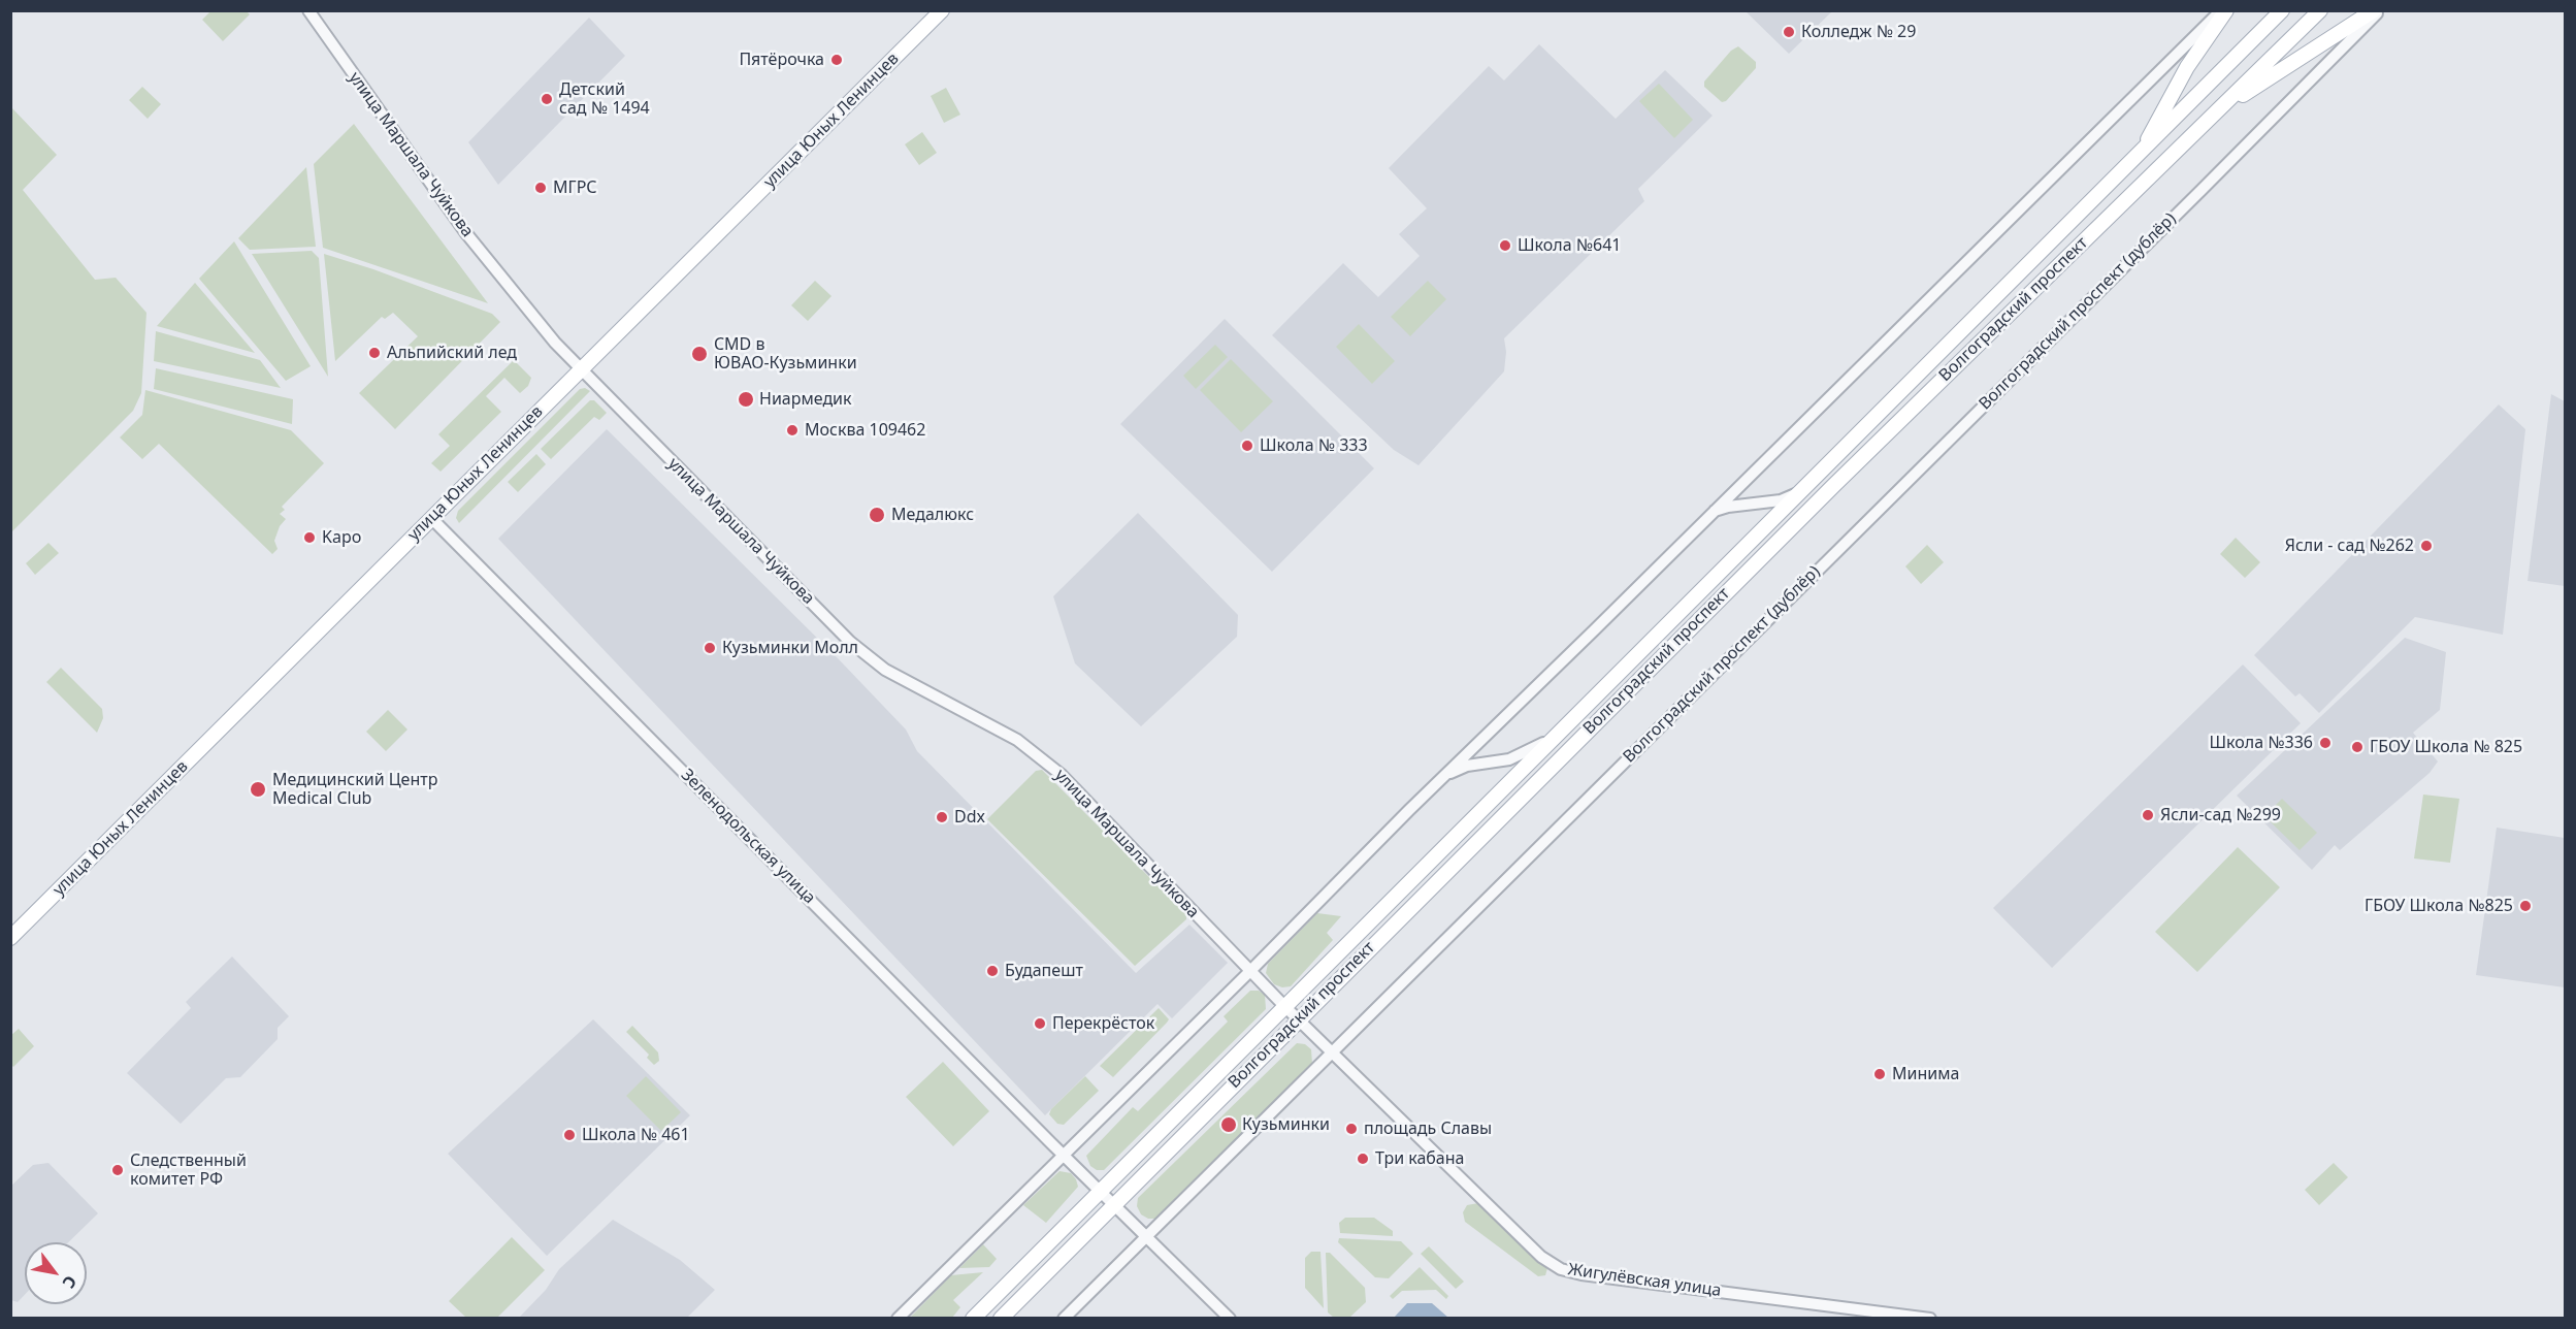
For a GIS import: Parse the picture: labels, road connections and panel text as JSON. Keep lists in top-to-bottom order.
{
  "streets": {
    "main road": ["улица Юных Ленинцев", "Волгоградский проспект"],
    "street": [
      "улица Маршала Чуйкова",
      "Волгоградский проспект (дублёр)",
      "Зеленодольская улица",
      "Жигулёвская улица"
    ]
  },
  "crossings": [
    ["улица Юных Ленинцев", "улица Маршала Чуйкова"],
    ["улица Юных Ленинцев", "Зеленодольская улица"],
    ["улица Маршала Чуйкова", "Волгоградский проспект"],
    ["улица Маршала Чуйкова", "Жигулёвская улица"],
    ["Волгоградский проспект", "Зеленодольская улица"],
    ["Волгоградский проспект", "Жигулёвская улица"],
    ["Волгоградский проспект (дублёр)", "Зеленодольская улица"],
    ["Волгоградский проспект (дублёр)", "Жигулёвская улица"]
  ],
  "places": [
    "Колледж № 29",
    "Пятёрочка",
    "Детский сад № 1494",
    "МГРС",
    "Школа №641",
    "Альпийский лед",
    "CMD в ЮВАО-Кузьминки",
    "Ниармедик",
    "Москва 109462",
    "Школа № 333",
    "Медалюкс",
    "Kapo",
    "Ясли - сад №262",
    "Кузьминки Молл",
    "Школа №336",
    "ГБОУ Школа № 825",
    "Медицинский Центр Medical Club",
    "Ясли-сад №299",
    "Ddx",
    "ГБОУ Школа №825",
    "Будапешт",
    "Перекрёсток",
    "Минима",
    "Кузьминки",
    "площадь Славы",
    "Школа № 461",
    "Три кабана",
    "Следственный комитет РФ"
  ],
  "north": "bottom right"
}
